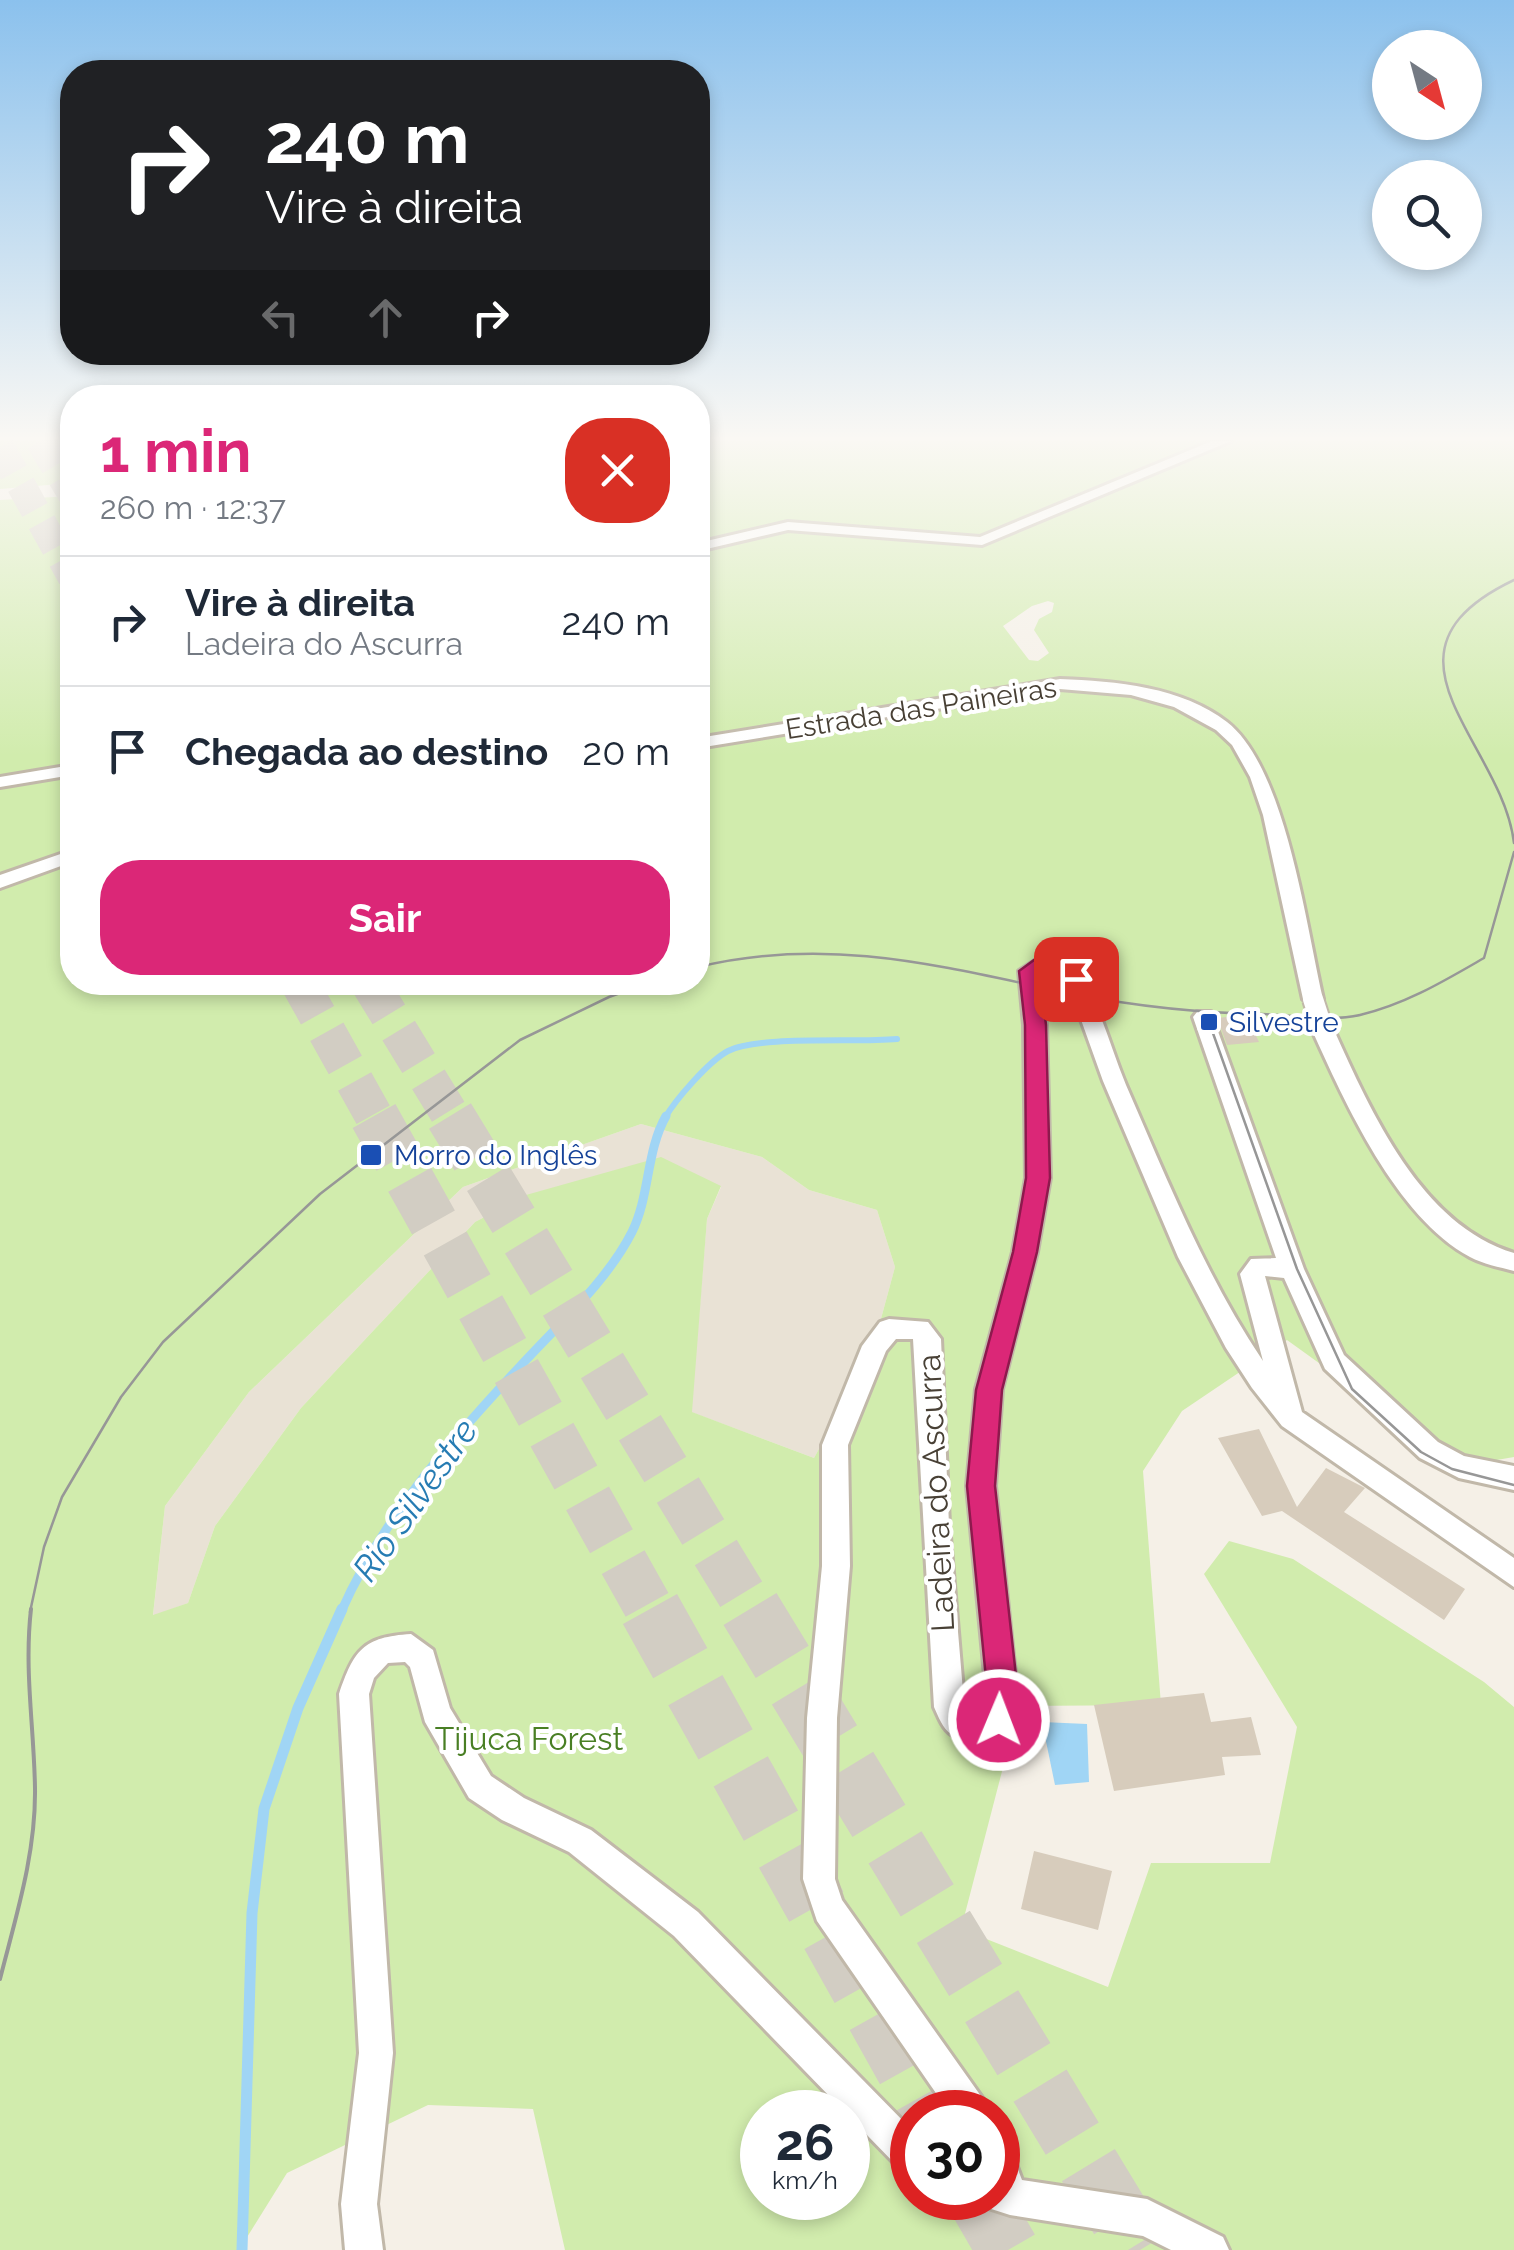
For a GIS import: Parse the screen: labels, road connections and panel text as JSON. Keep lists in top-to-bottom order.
{
  "streets": {
    "street": ["Estrada das Paineiras", "Ladeira do Ascurra"]
  },
  "water": ["Rio Silvestre"],
  "parks": ["Tijuca Forest"],
  "places": {
    "transit": ["Silvestre", "Morro do Inglês"]
  },
  "north": "bottom right",
  "page": {
    "turn": ["240 m", "Vire à direita"],
    "heading": ["1 min", "260 m · 12:37"],
    "list": [
      {
        "name": "Vire à direita",
        "note": "Ladeira do Ascurra",
        "value": "240 m"
      },
      {
        "name": "Chegada ao destino",
        "value": "20 m"
      }
    ],
    "buttons": "Sair",
    "speed": "26 km/h",
    "limit": "30"
  }
}
